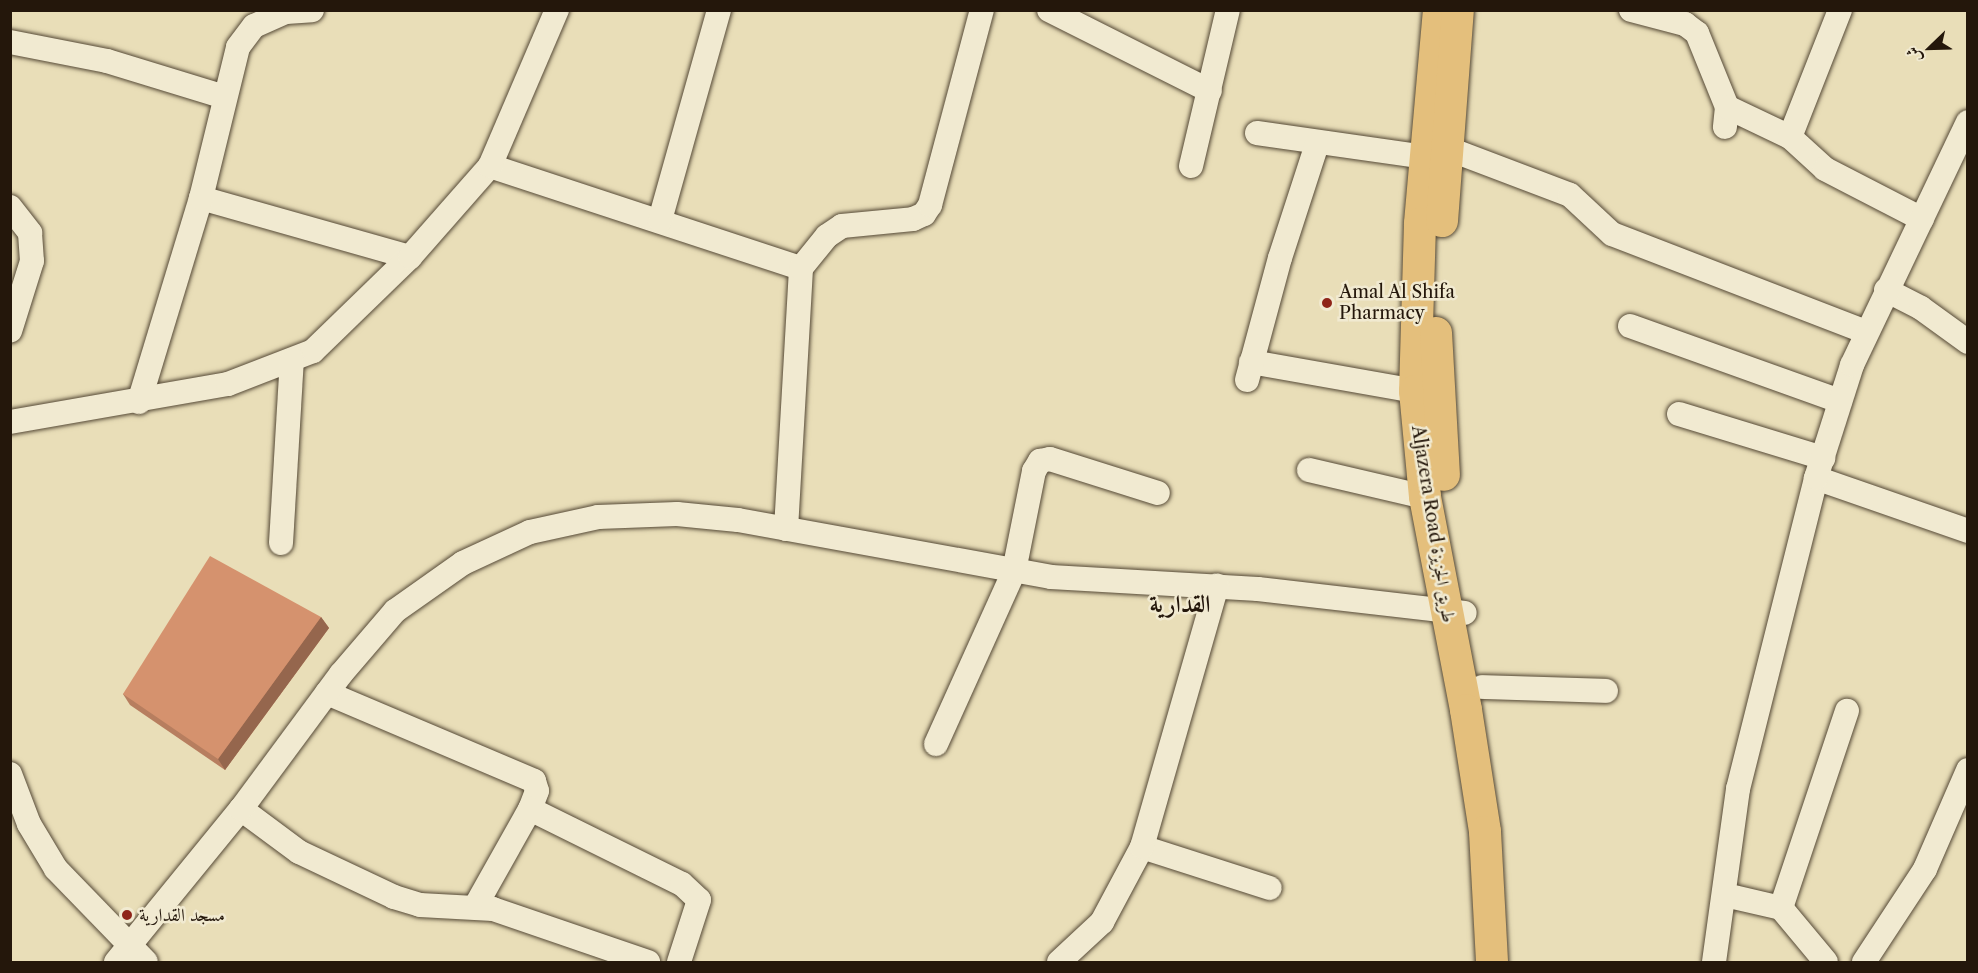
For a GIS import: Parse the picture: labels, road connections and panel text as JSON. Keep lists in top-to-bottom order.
{
  "streets": {
    "main road": ["Aljazera Road طريق الجزيزة"]
  },
  "districts": ["القدارية"],
  "places": ["Amal Al Shifa Pharmacy", "مسجد القدارية"],
  "north": "bottom left"
}
